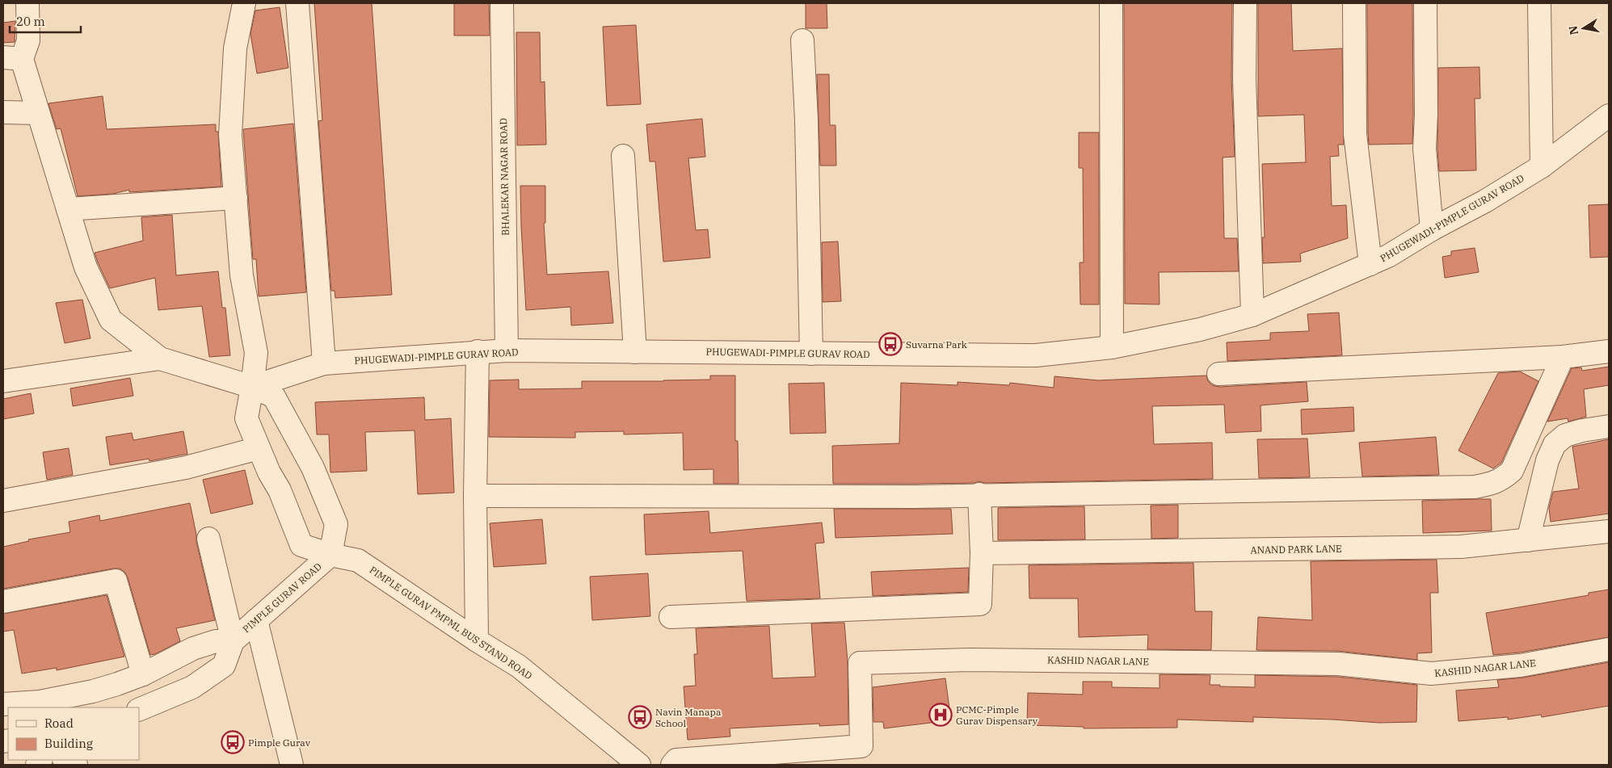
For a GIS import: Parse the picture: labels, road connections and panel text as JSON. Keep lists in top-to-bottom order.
{
  "streets": {
    "street": [
      "BHALEKAR NAGAR ROAD",
      "PHUGEWADI-PIMPLE GURAV ROAD",
      "ANAND PARK LANE",
      "PIMPLE GURAV ROAD",
      "PIMPLE GURAV PMPML BUS STAND ROAD",
      "KASHID NAGAR LANE"
    ]
  },
  "crossings": [
    ["BHALEKAR NAGAR ROAD", "PHUGEWADI-PIMPLE GURAV ROAD"],
    ["PHUGEWADI-PIMPLE GURAV ROAD", "PIMPLE GURAV PMPML BUS STAND ROAD"],
    ["PIMPLE GURAV ROAD", "PIMPLE GURAV PMPML BUS STAND ROAD"]
  ],
  "places": {
    "bus stop": ["Suvarna Park", "Navin Manapa School", "Pimple Gurav"],
    "hospital": ["PCMC-Pimple Gurav Dispensary"]
  },
  "legend": ["Road", "Building"],
  "scale_bar": "20 m",
  "north": "left"
}
